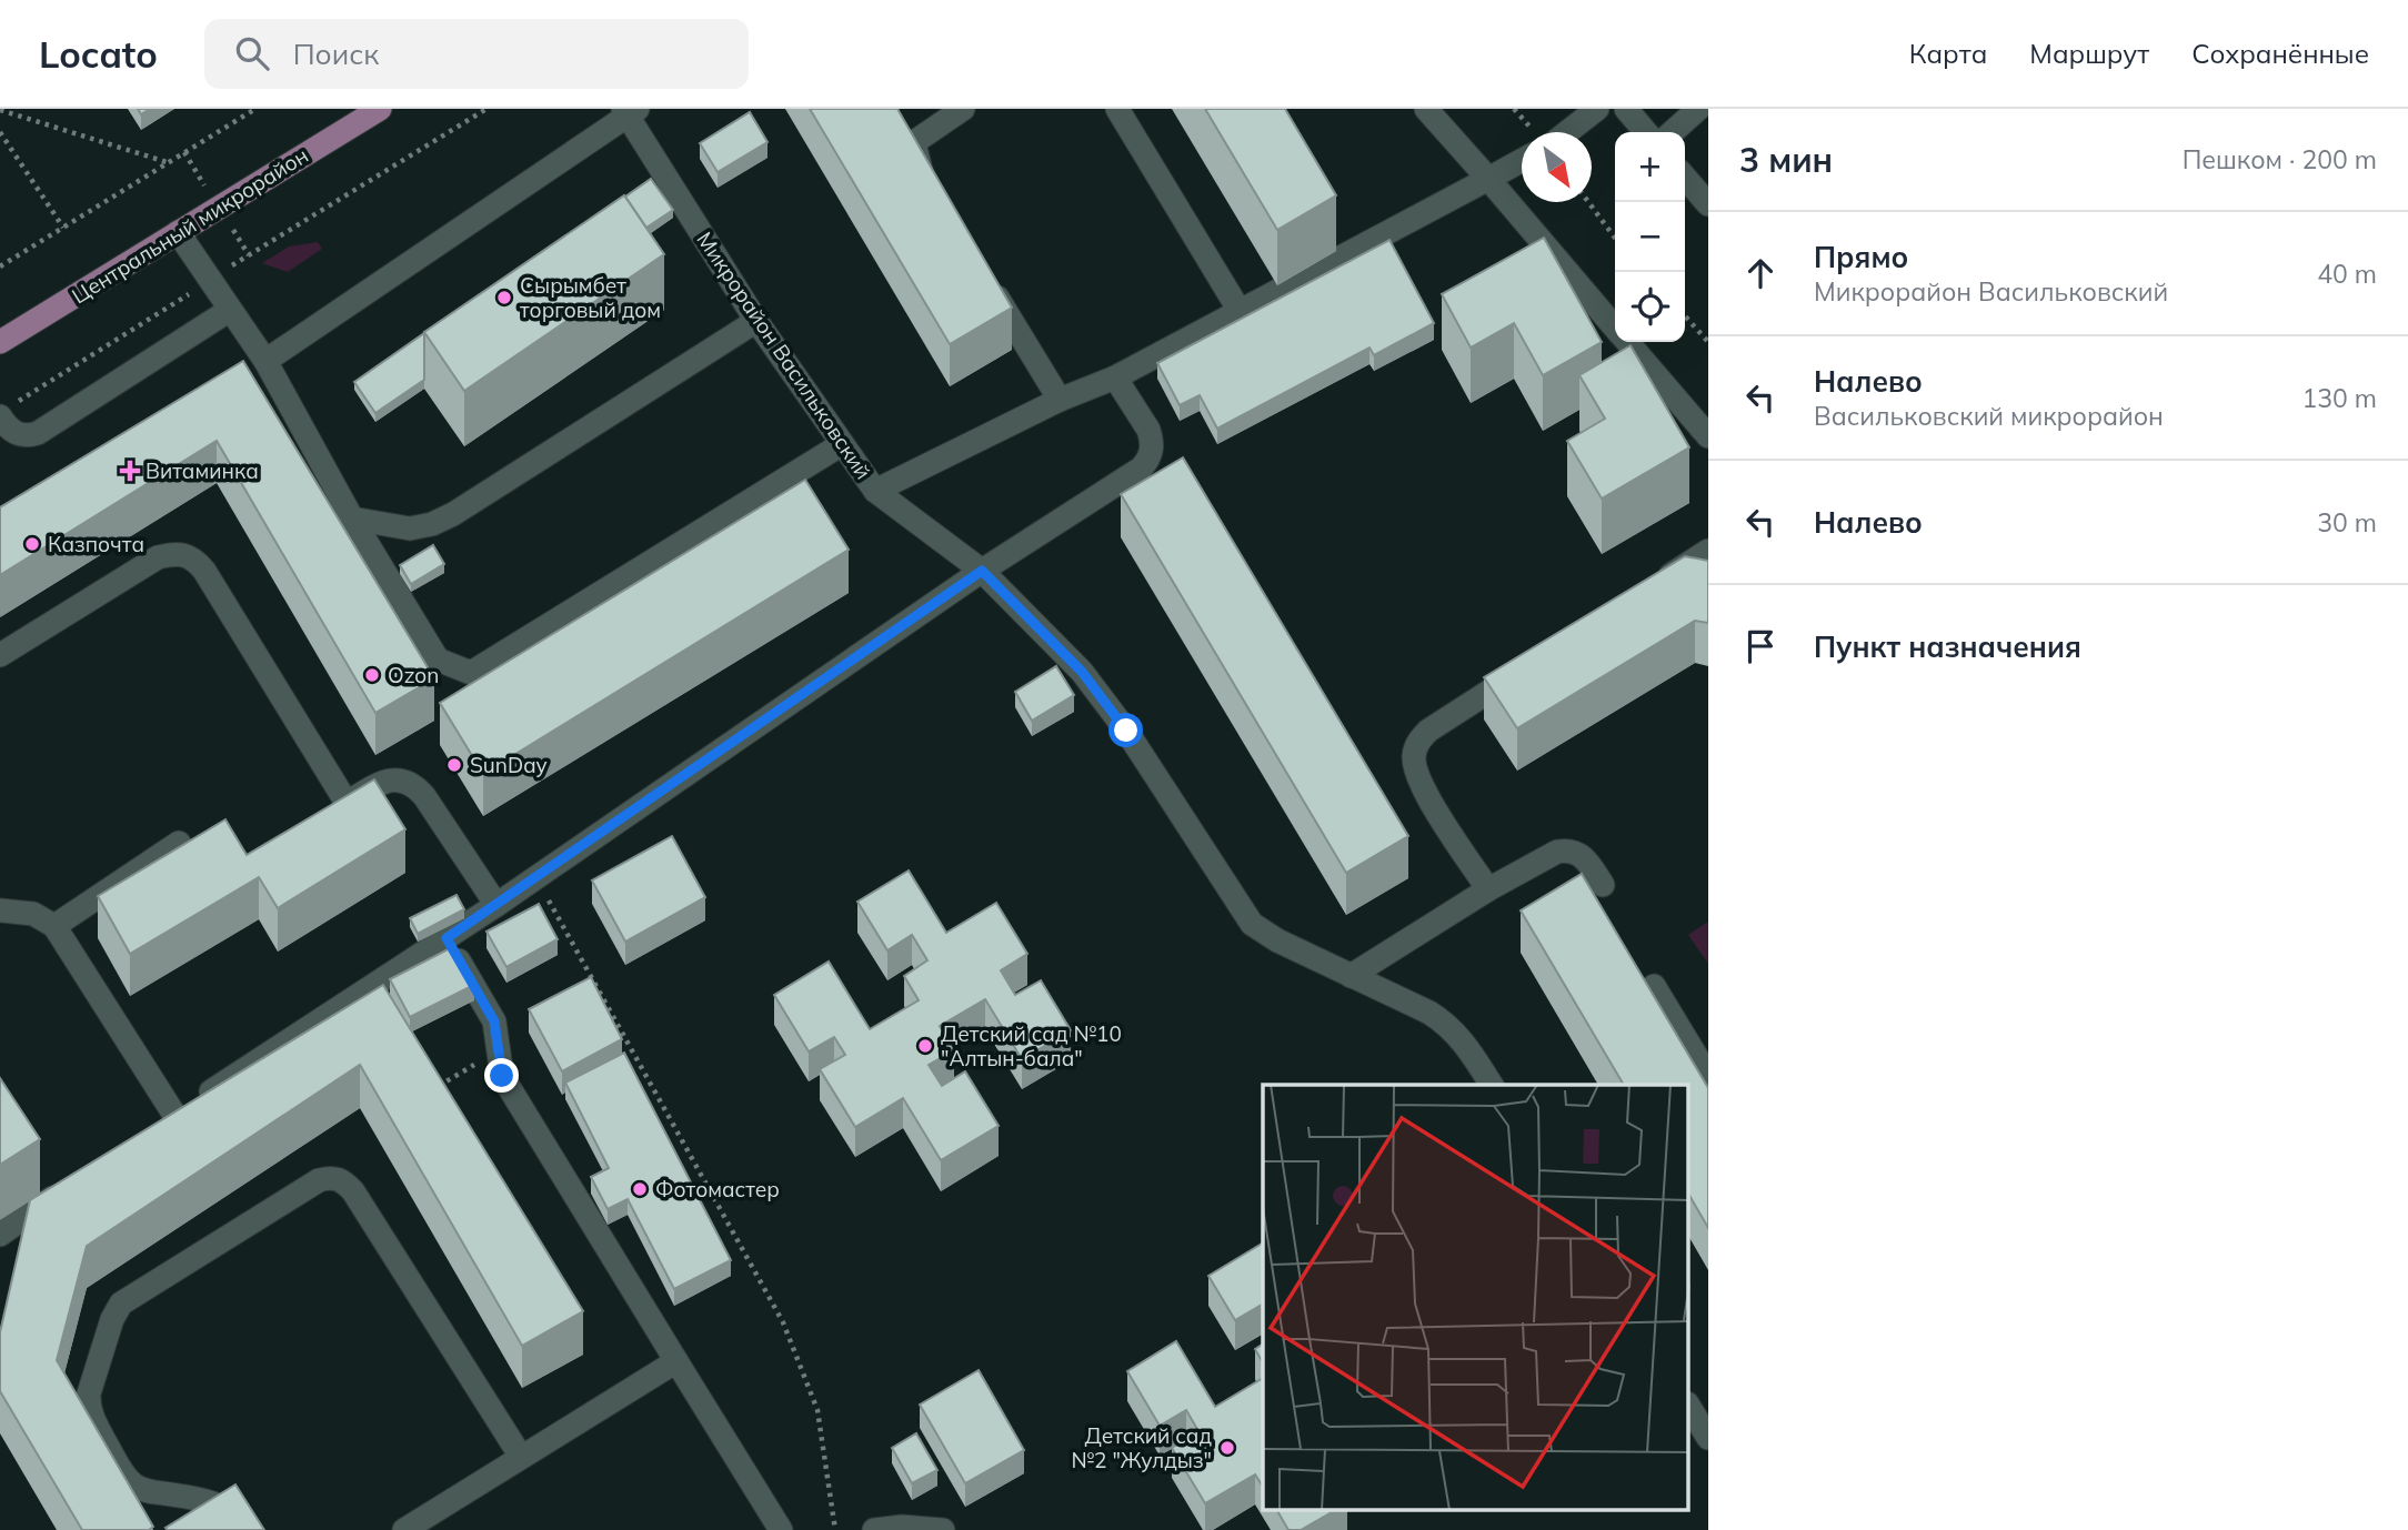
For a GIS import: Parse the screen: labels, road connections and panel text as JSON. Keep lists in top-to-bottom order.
{
  "streets": {
    "main road": ["Центральный микрорайон"],
    "street": ["Микрорайон Васильковский"]
  },
  "places": {
    "other": [
      "Сырымбет торговый дом",
      "Казпочта",
      "Ozon",
      "SunDay",
      "Детский сад №10 \"Алтын-бала\"",
      "Фотомастер",
      "Детский сад №2 \"Жулдыз\""
    ],
    "health": ["Витаминка"]
  },
  "north": "bottom right",
  "page": {
    "header": "Locato",
    "search": "Поиск",
    "nav": ["Карта", "Маршрут", "Сохранённые"],
    "heading": ["3 мин", "Пешком · 200 m"],
    "map_buttons": ["+", "−"],
    "list": [
      ["Прямо", "Микрорайон Васильковский", "40 m"],
      ["Налево", "Васильковский микрорайон", "130 m"],
      ["Налево", "30 m"],
      "Пункт назначения"
    ]
  }
}
